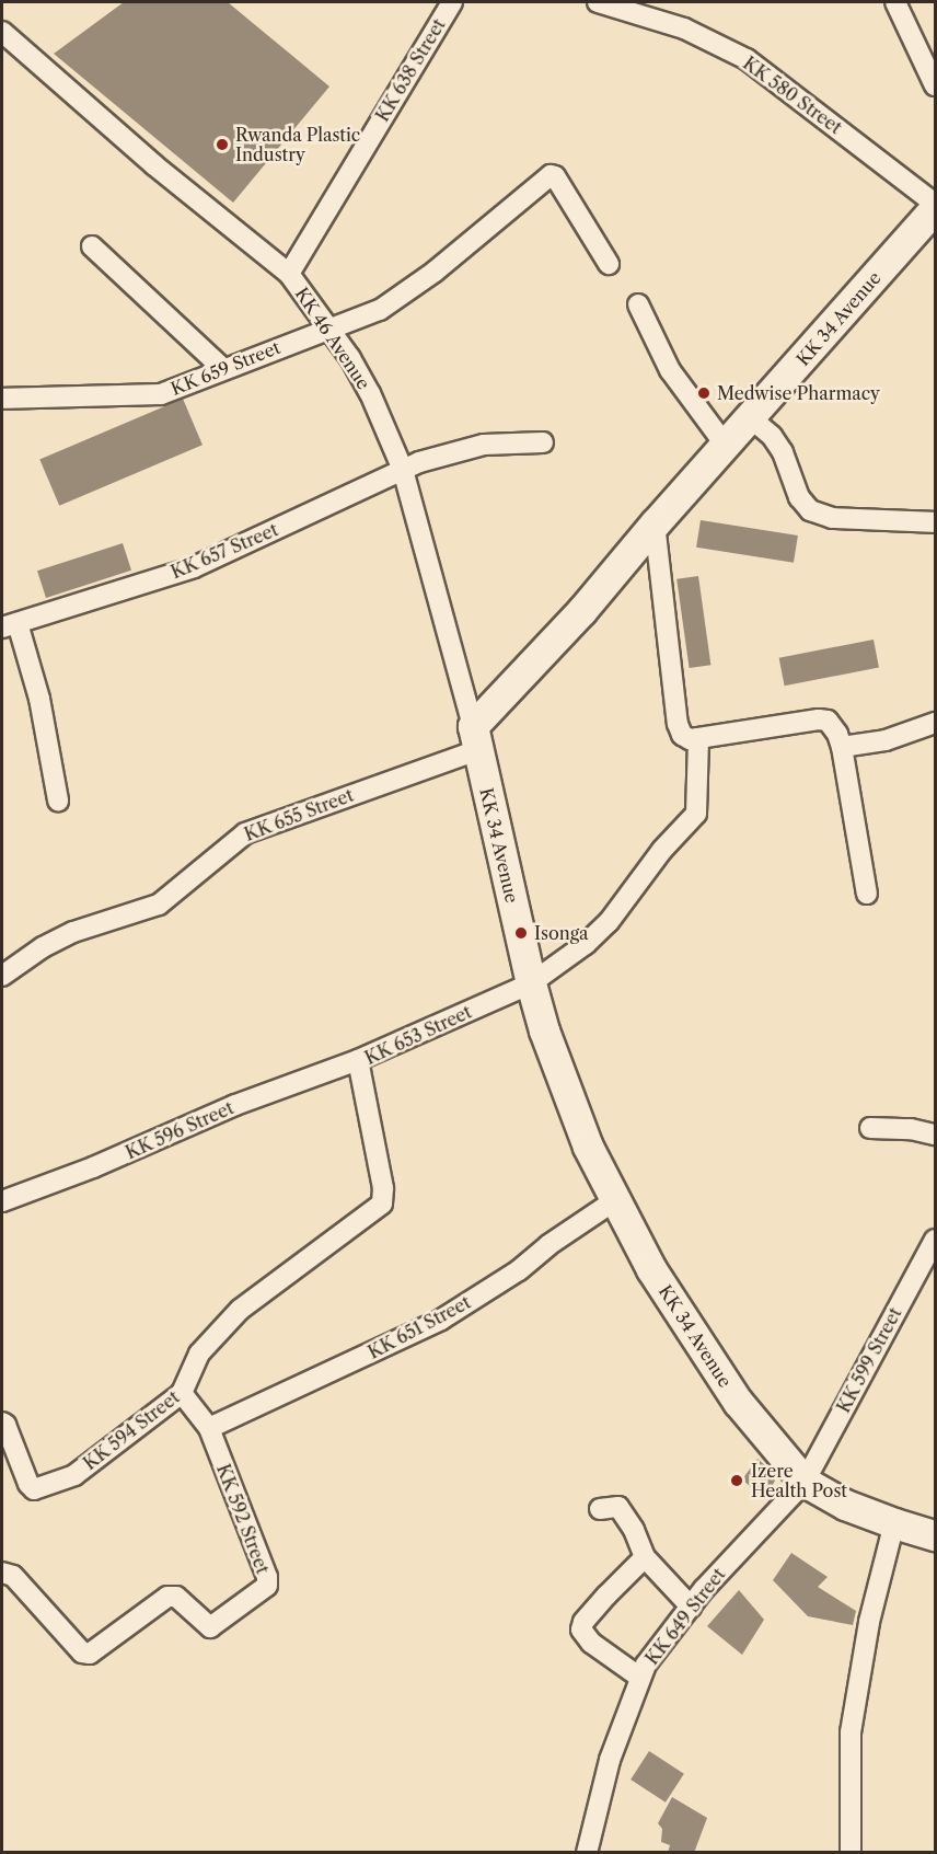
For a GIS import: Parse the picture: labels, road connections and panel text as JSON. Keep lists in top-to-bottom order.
{
  "streets": {
    "main road": ["KK 34 Avenue"],
    "street": [
      "KK 638 Street",
      "KK 580 Street",
      "KK 46 Avenue",
      "KK 659 Street",
      "KK 657 Street",
      "KK 655 Street",
      "KK 653 Street",
      "KK 596 Street",
      "KK 651 Street",
      "KK 599 Street",
      "KK 594 Street",
      "KK 592 Street",
      "KK 649 Street"
    ]
  },
  "crossings": [
    ["KK 638 Street", "KK 46 Avenue"],
    ["KK 580 Street", "KK 34 Avenue"],
    ["KK 34 Avenue", "KK 46 Avenue"],
    ["KK 34 Avenue", "KK 655 Street"],
    ["KK 34 Avenue", "KK 653 Street"],
    ["KK 34 Avenue", "KK 651 Street"],
    ["KK 34 Avenue", "KK 599 Street"],
    ["KK 34 Avenue", "KK 649 Street"],
    ["KK 46 Avenue", "KK 659 Street"],
    ["KK 46 Avenue", "KK 657 Street"],
    ["KK 46 Avenue", "KK 655 Street"],
    ["KK 653 Street", "KK 596 Street"],
    ["KK 653 Street", "KK 594 Street"],
    ["KK 651 Street", "KK 592 Street"],
    ["KK 599 Street", "KK 649 Street"],
    ["KK 594 Street", "KK 592 Street"]
  ],
  "places": [
    "Rwanda Plastic Industry",
    "Medwise Pharmacy",
    "Isonga",
    "Izere Health Post"
  ]
}
